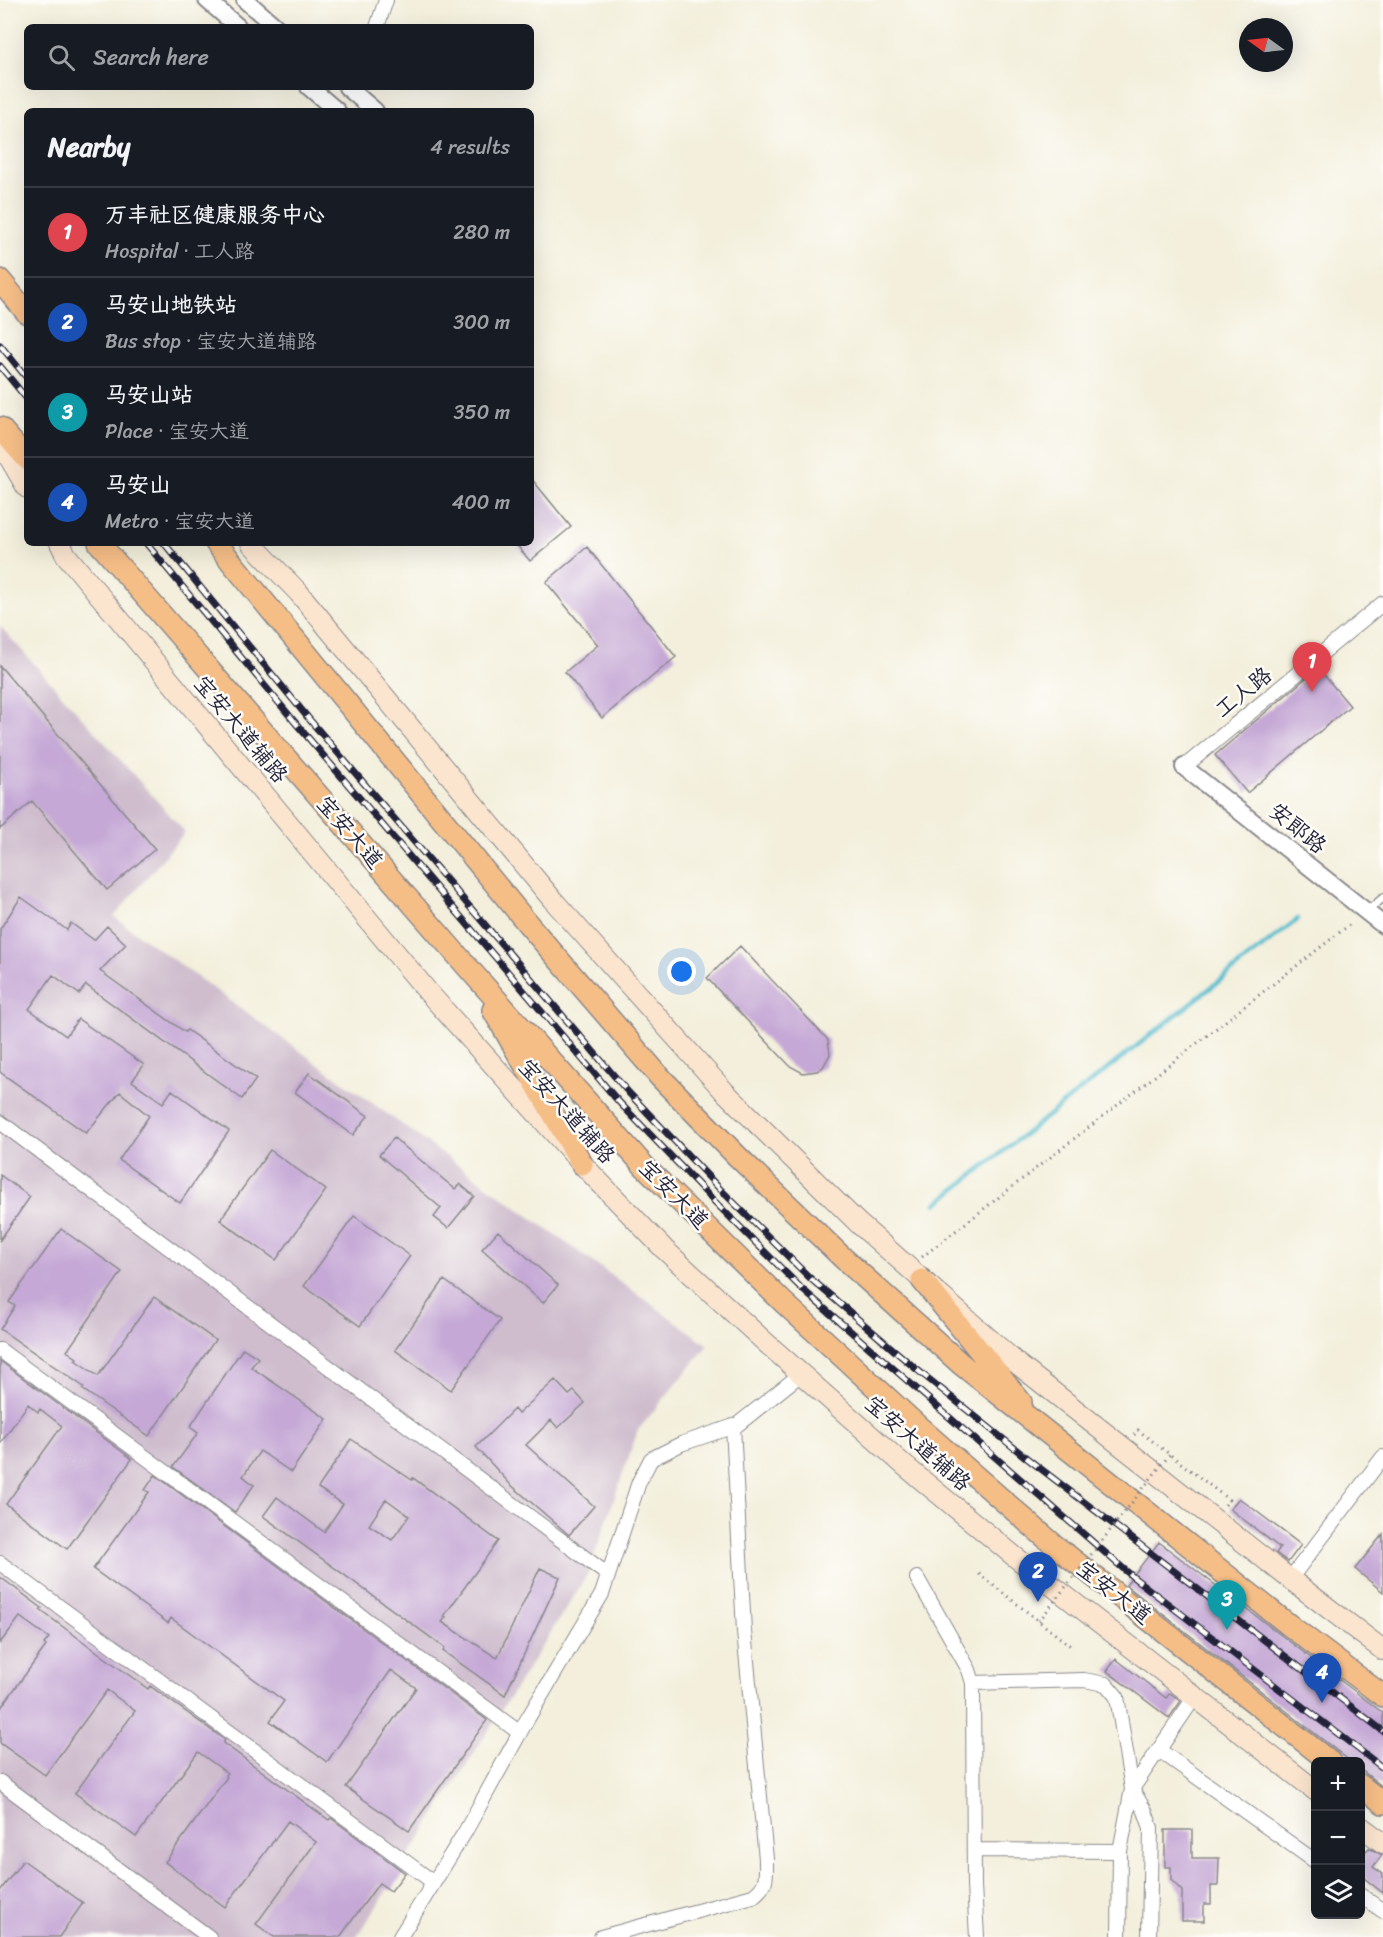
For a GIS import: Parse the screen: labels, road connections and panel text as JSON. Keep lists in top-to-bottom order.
{
  "streets": {
    "main road": ["宝安大道辅路", "宝安大道"],
    "street": ["工人路", "安郎路"]
  },
  "crossings": [
    ["工人路", "安郎路"]
  ],
  "north": "left",
  "page": {
    "search": "Search here",
    "heading": ["Nearby", "4 results"],
    "list": [
      {
        "mark": "1",
        "name": "万丰社区健康服务中心",
        "note": "Hospital · 工人路",
        "value": "280 m"
      },
      {
        "mark": "2",
        "name": "马安山地铁站",
        "note": "Bus stop · 宝安大道辅路",
        "value": "300 m"
      },
      {
        "mark": "3",
        "name": "马安山站",
        "note": "Place · 宝安大道",
        "value": "350 m"
      },
      {
        "mark": "4",
        "name": "马安山",
        "note": "Metro · 宝安大道",
        "value": "400 m"
      }
    ],
    "pins": [
      "1",
      "2",
      "3",
      "4"
    ],
    "map_buttons": ["+", "−"]
  }
}
